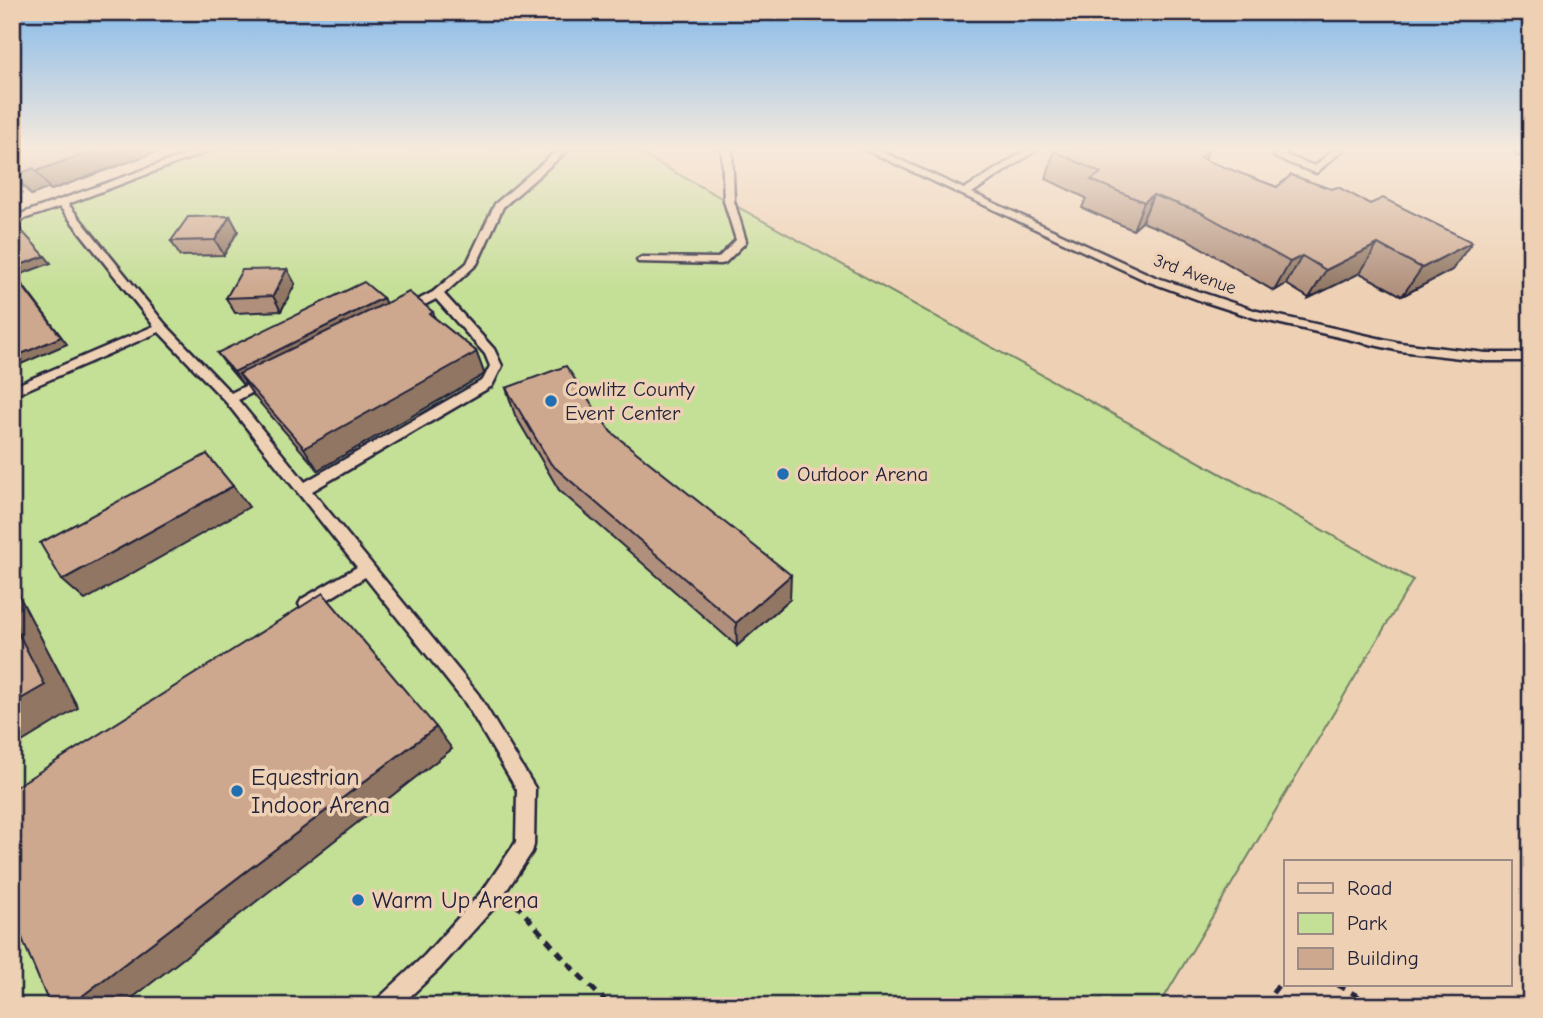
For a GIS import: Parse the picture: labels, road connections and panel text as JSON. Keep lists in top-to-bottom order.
{
  "streets": {
    "lane": ["3rd Avenue"]
  },
  "places": [
    "Cowlitz County Event Center",
    "Outdoor Arena",
    "Equestrian Indoor Arena",
    "Warm Up Arena"
  ],
  "legend": ["Road", "Park", "Building"]
}
